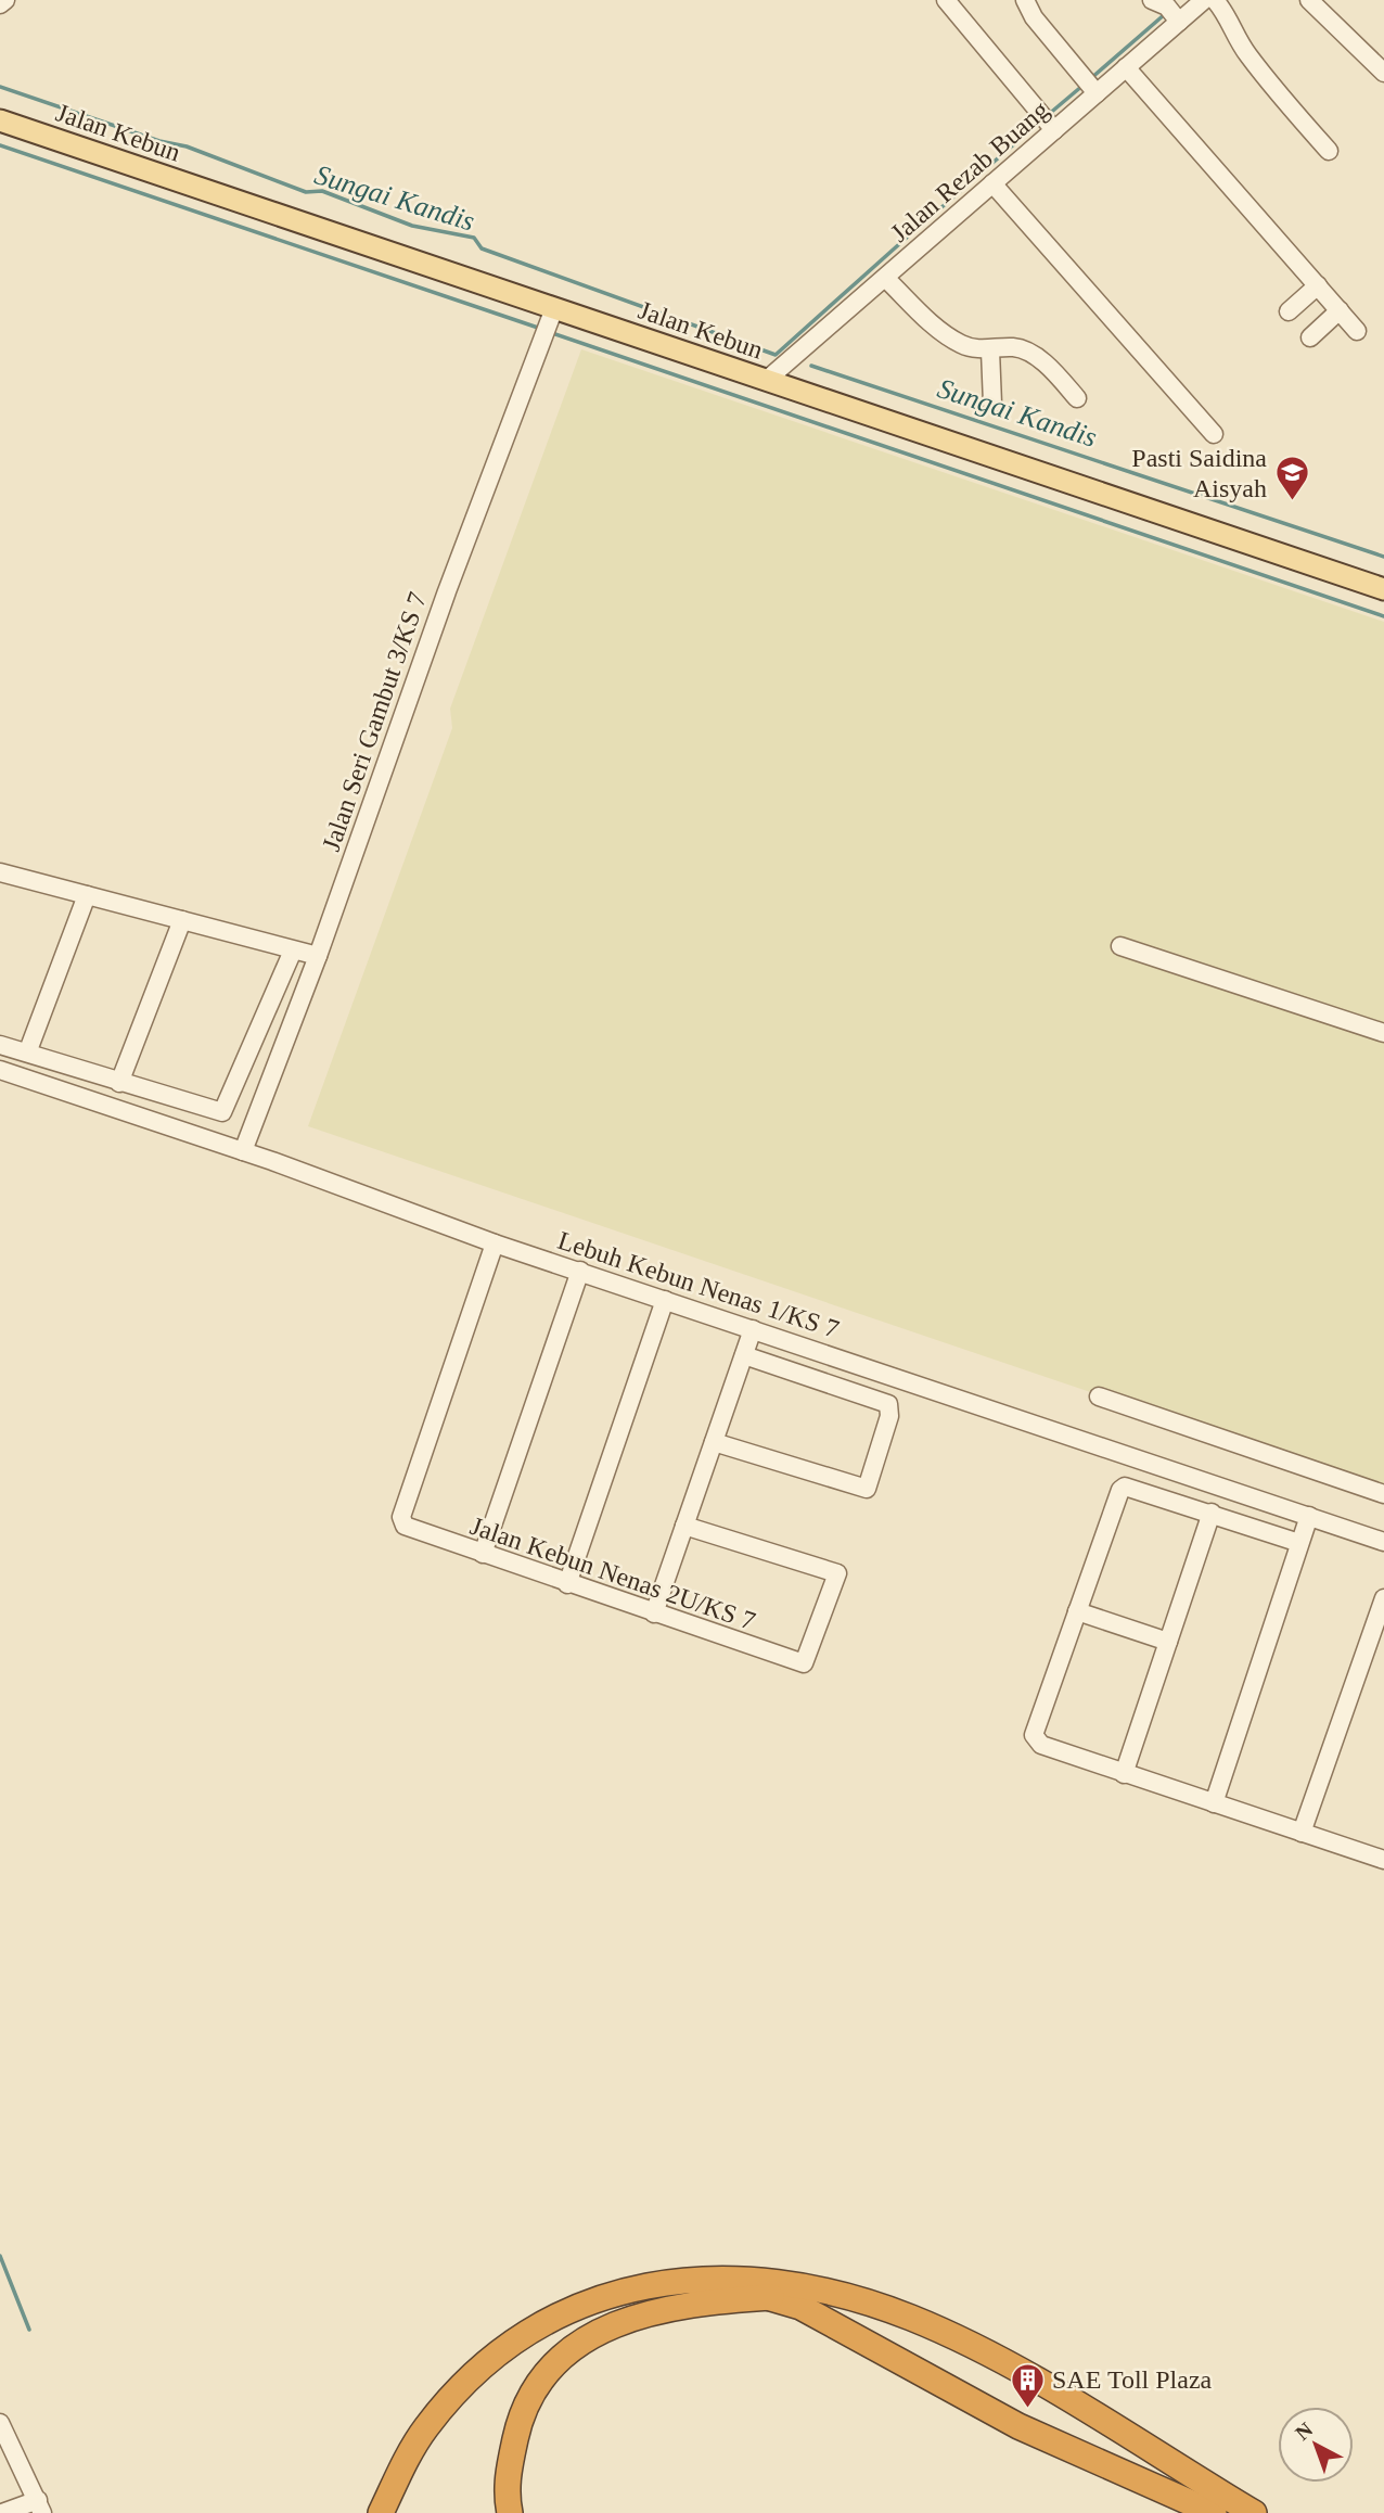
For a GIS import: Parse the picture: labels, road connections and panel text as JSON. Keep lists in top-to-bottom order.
{
  "streets": {
    "main road": ["Jalan Kebun"],
    "street": [
      "Jalan Rezab Buang",
      "Jalan Seri Gambut 3/KS 7",
      "Lebuh Kebun Nenas 1/KS 7",
      "Jalan Kebun Nenas 2U/KS 7"
    ]
  },
  "crossings": [
    ["Jalan Kebun", "Jalan Rezab Buang"],
    ["Jalan Kebun", "Jalan Seri Gambut 3/KS 7"],
    ["Jalan Seri Gambut 3/KS 7", "Lebuh Kebun Nenas 1/KS 7"],
    ["Lebuh Kebun Nenas 1/KS 7", "Jalan Kebun Nenas 2U/KS 7"]
  ],
  "water": ["Sungai Kandis"],
  "places": {
    "school or university": ["Pasti Saidina Aisyah"],
    "building": ["SAE Toll Plaza"]
  },
  "north": "top left"
}
